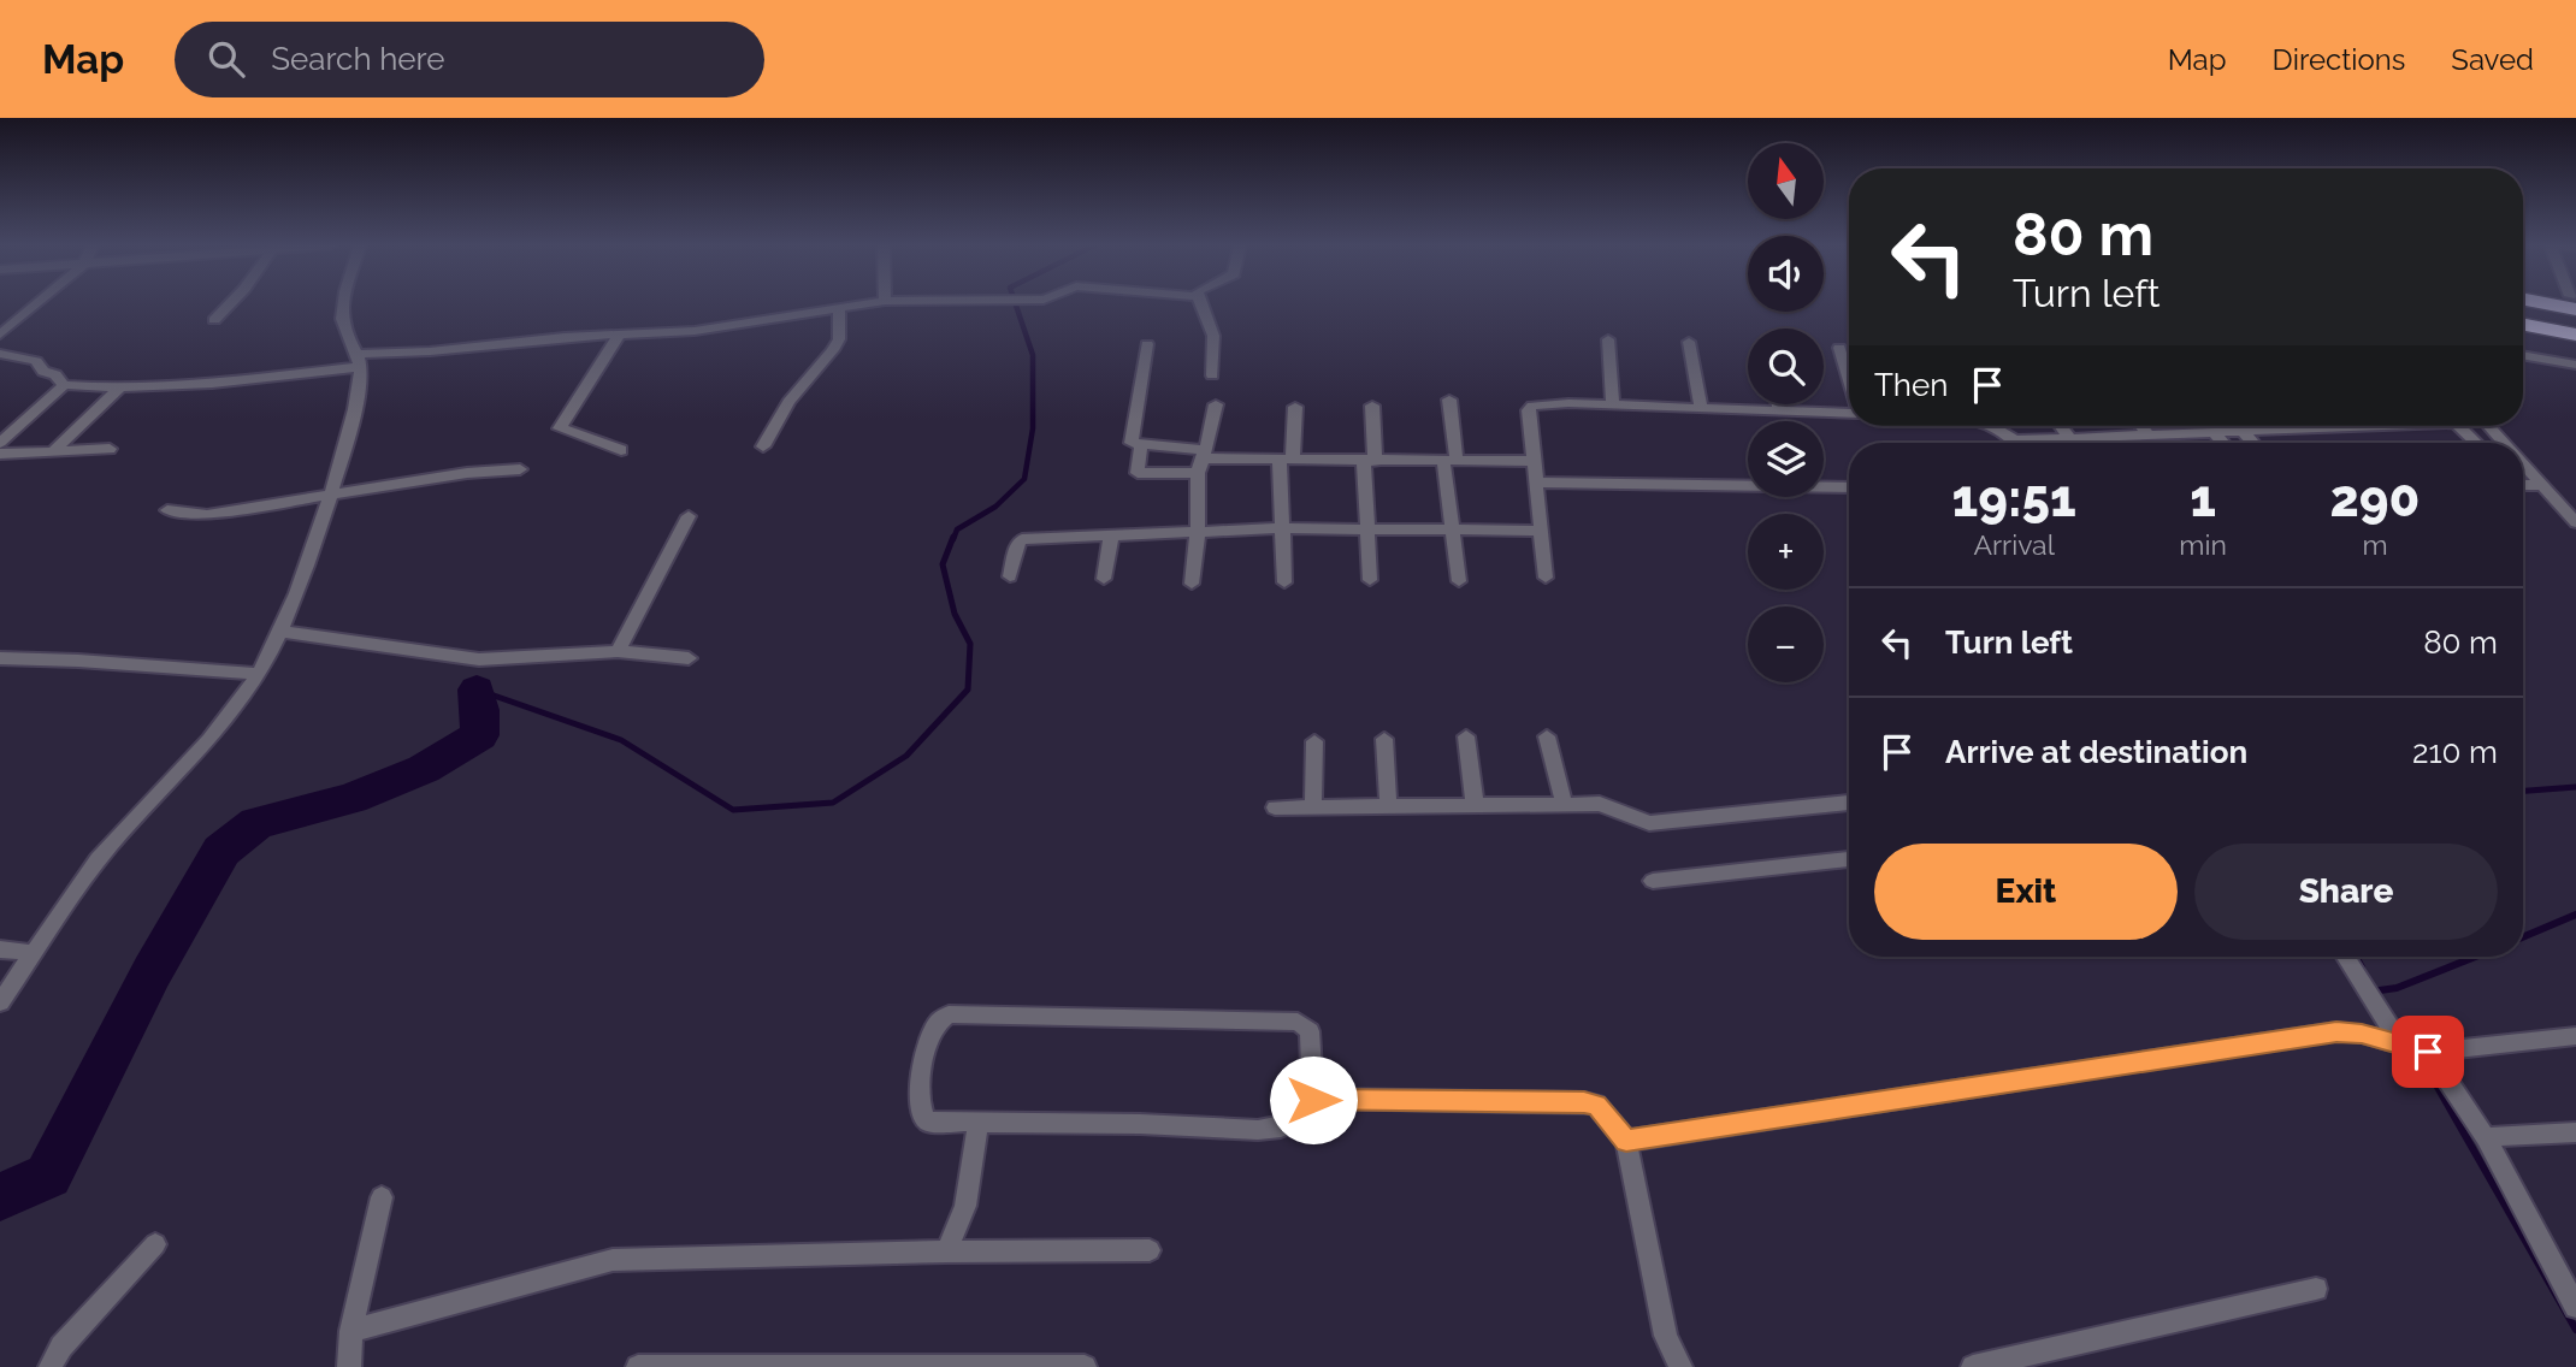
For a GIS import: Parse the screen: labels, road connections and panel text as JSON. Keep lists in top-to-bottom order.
{
  "north": "top",
  "page": {
    "header": "Map",
    "search": "Search here",
    "nav": ["Map", "Directions", "Saved"],
    "map_buttons": ["+", "−"],
    "turn": ["80 m", "Turn left"],
    "then": "Then",
    "eta": [
      "19:51",
      "Arrival",
      "1",
      "min",
      "290",
      "m"
    ],
    "list": [
      {
        "name": "Turn left",
        "value": "80 m"
      },
      {
        "name": "Arrive at destination",
        "value": "210 m"
      }
    ],
    "buttons": ["Exit", "Share"]
  }
}
